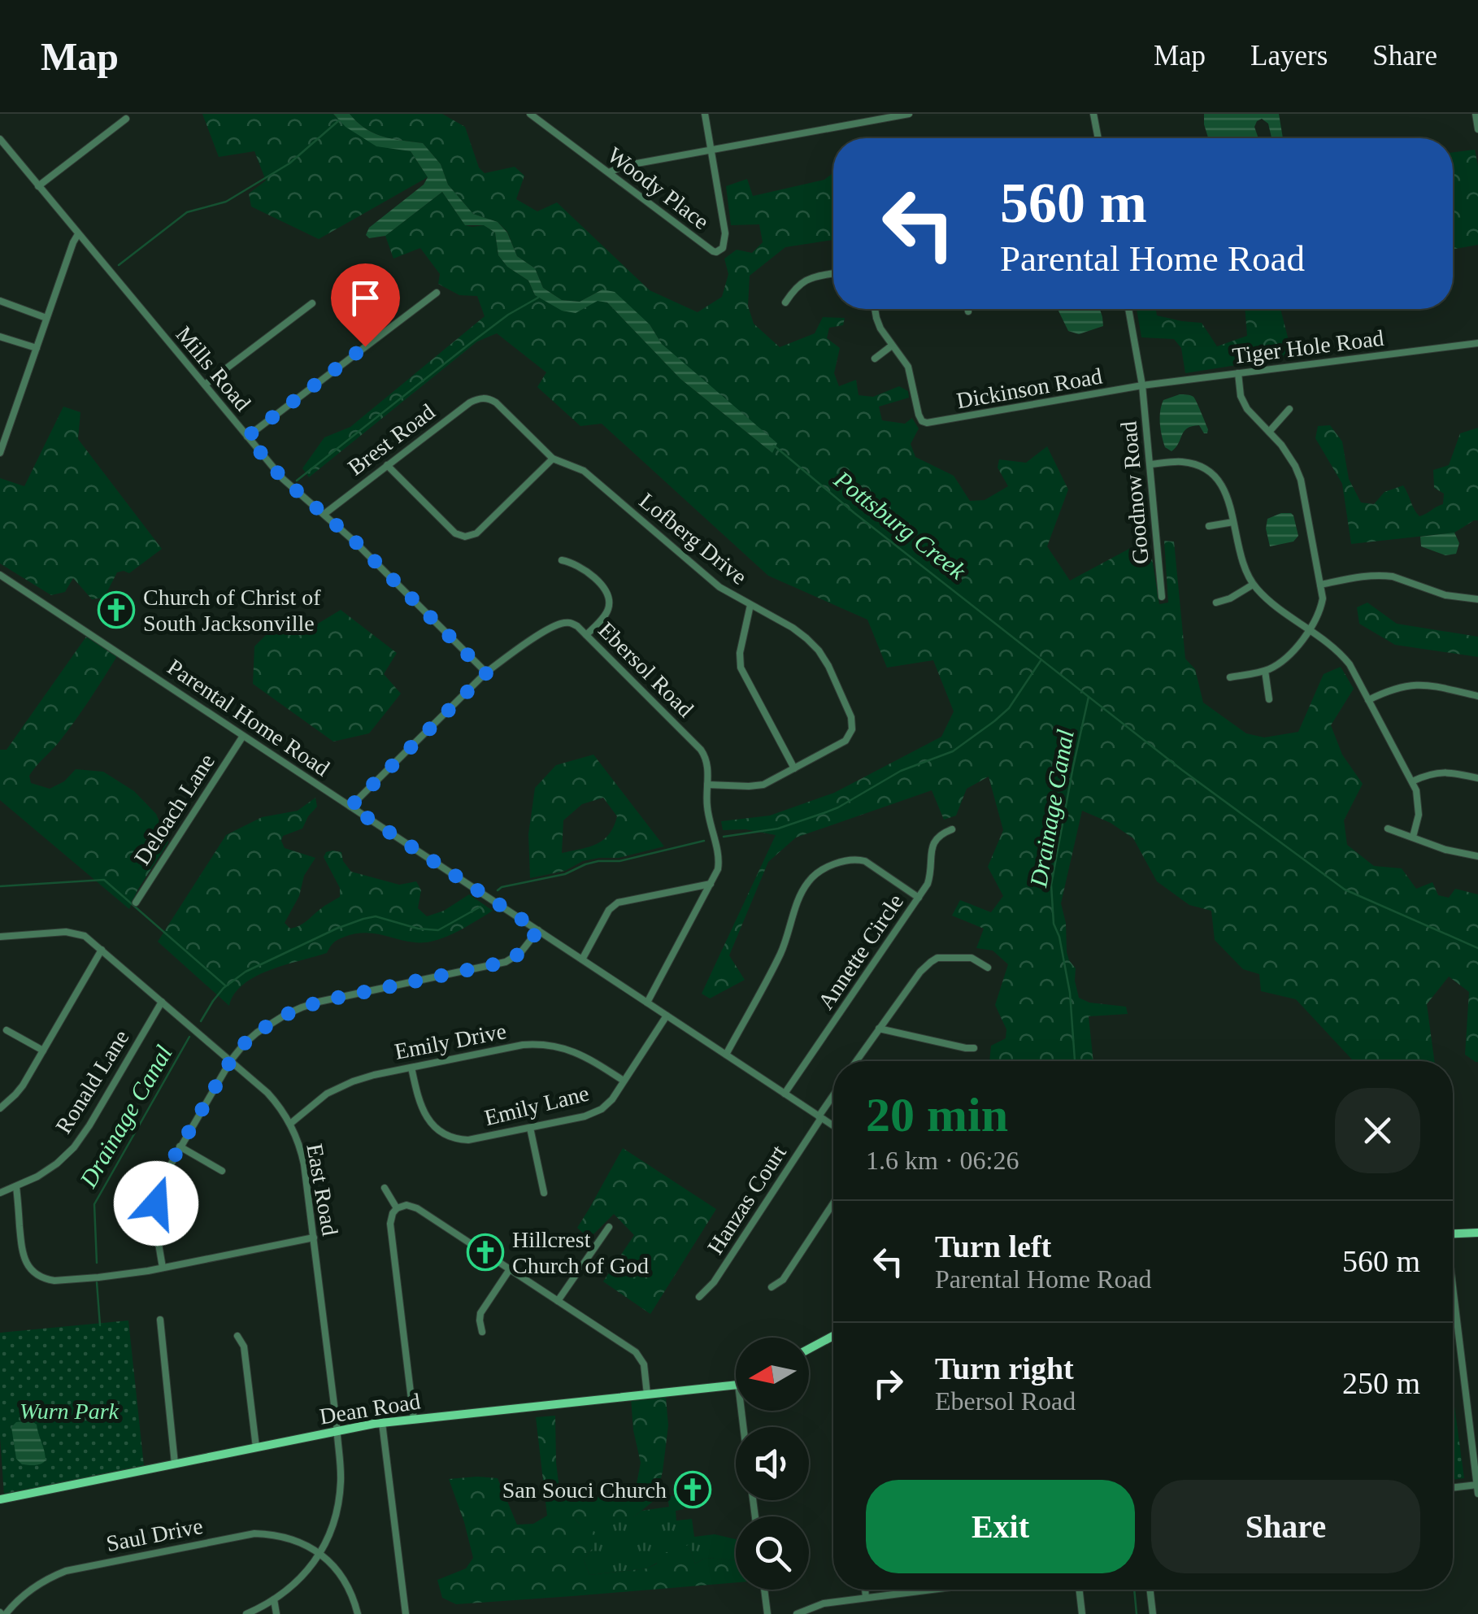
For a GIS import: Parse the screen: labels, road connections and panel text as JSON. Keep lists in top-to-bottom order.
{
  "streets": {
    "main road": ["Dean Road"],
    "street": [
      "Woody Place",
      "Tiger Hole Road",
      "Mills Road",
      "Dickinson Road",
      "Brest Road",
      "Goodnow Road",
      "Lofberg Drive",
      "Ebersol Road",
      "Parental Home Road",
      "Deloach Lane",
      "Annette Circle",
      "Emily Drive",
      "Ronald Lane",
      "Emily Lane",
      "East Road",
      "Hanzas Court",
      "Saul Drive"
    ]
  },
  "crossings": [
    ["Tiger Hole Road", "Dickinson Road"],
    ["Tiger Hole Road", "Goodnow Road"],
    ["Mills Road", "Brest Road"],
    ["Mills Road", "Ebersol Road"],
    ["Dickinson Road", "Goodnow Road"],
    ["Brest Road", "Lofberg Drive"],
    ["Ebersol Road", "Parental Home Road"],
    ["Parental Home Road", "Deloach Lane"],
    ["Parental Home Road", "Annette Circle"],
    ["Parental Home Road", "Emily Lane"],
    ["Parental Home Road", "Hanzas Court"],
    ["Emily Drive", "Emily Lane"],
    ["Emily Drive", "East Road"],
    ["Ronald Lane", "East Road"],
    ["East Road", "Dean Road"],
    ["East Road", "Saul Drive"]
  ],
  "water": ["Pottsburg Creek", "Drainage Canal"],
  "parks": ["Wurn Park"],
  "places": {
    "church": ["Church of Christ of South Jacksonville", "Hillcrest Church of God", "San Souci Church"]
  },
  "north": "left",
  "page": {
    "header": "Map",
    "nav": ["Map", "Layers", "Share"],
    "turn": ["560 m", "Parental Home Road"],
    "heading": ["20 min", "1.6 km · 06:26"],
    "list": [
      {
        "name": "Turn left",
        "note": "Parental Home Road",
        "value": "560 m"
      },
      {
        "name": "Turn right",
        "note": "Ebersol Road",
        "value": "250 m"
      }
    ],
    "buttons": ["Exit", "Share"]
  }
}
